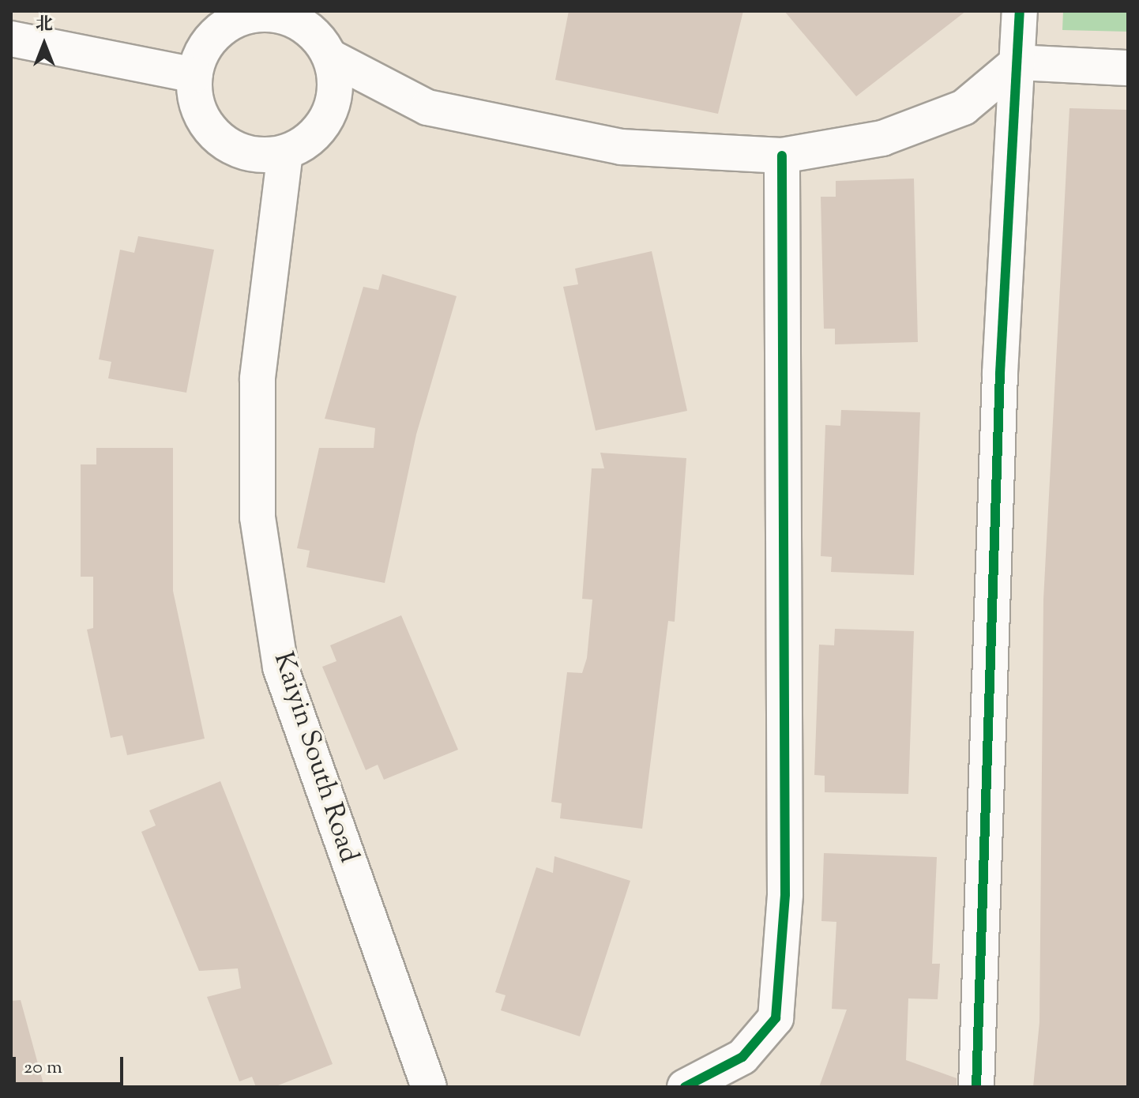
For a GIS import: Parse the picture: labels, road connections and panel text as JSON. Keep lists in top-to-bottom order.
{
  "streets": {
    "street": ["Kaiyin South Road"]
  },
  "scale_bar": "20 m",
  "north": "top"
}
